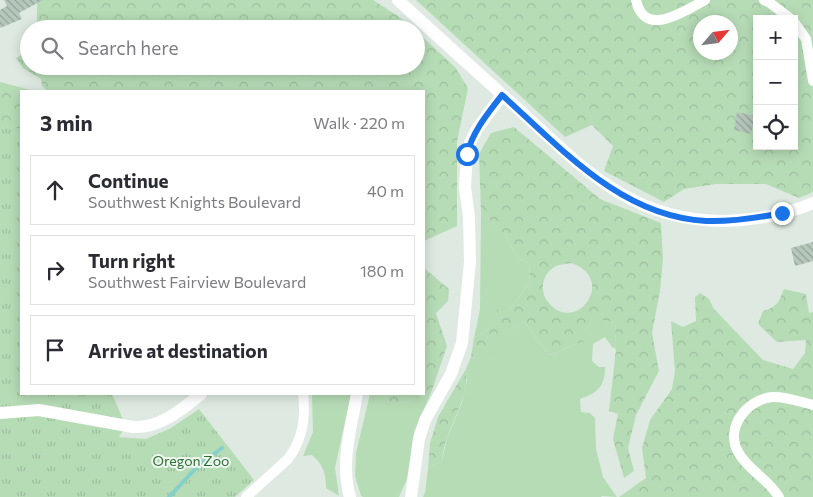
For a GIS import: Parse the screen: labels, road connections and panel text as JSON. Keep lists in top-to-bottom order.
{
  "parks": ["Oregon Zoo"],
  "north": "top right",
  "page": {
    "map_buttons": ["+", "−"],
    "search": "Search here",
    "heading": ["3 min", "Walk · 220 m"],
    "list": [
      ["Continue", "Southwest Knights Boulevard", "40 m"],
      ["Turn right", "Southwest Fairview Boulevard", "180 m"],
      "Arrive at destination"
    ]
  }
}
